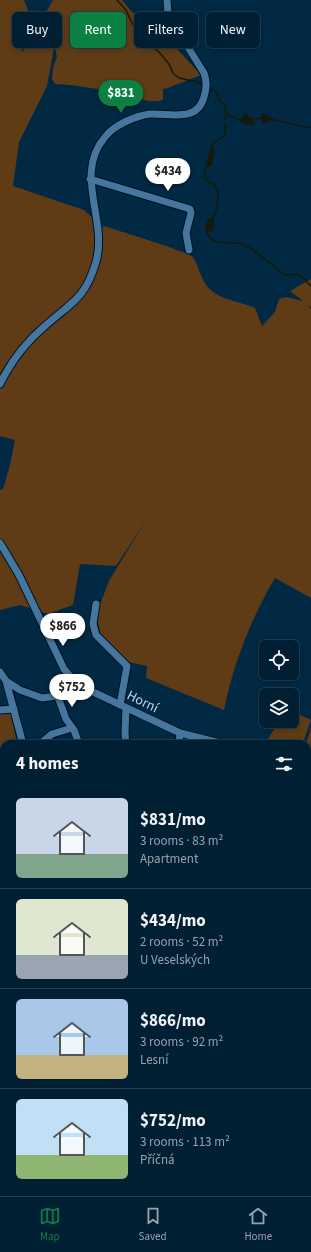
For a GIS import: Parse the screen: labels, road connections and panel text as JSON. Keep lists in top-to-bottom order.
{
  "streets": {
    "street": ["Horní"]
  },
  "page": {
    "chip": [
      "Buy",
      "Rent",
      "Filters",
      "New"
    ],
    "price": [
      "$831",
      "$434",
      "$866",
      "$752"
    ],
    "heading": "4 homes",
    "list": [
      {
        "name": "$831/mo",
        "note": "3 rooms · 83 m² · Apartment"
      },
      {
        "name": "$434/mo",
        "note": "2 rooms · 52 m² · U Veselských"
      },
      {
        "name": "$866/mo",
        "note": "3 rooms · 92 m² · Lesní"
      },
      {
        "name": "$752/mo",
        "note": "3 rooms · 113 m² · Příčná"
      }
    ],
    "tabs": ["Map", "Saved", "Home"]
  }
}
